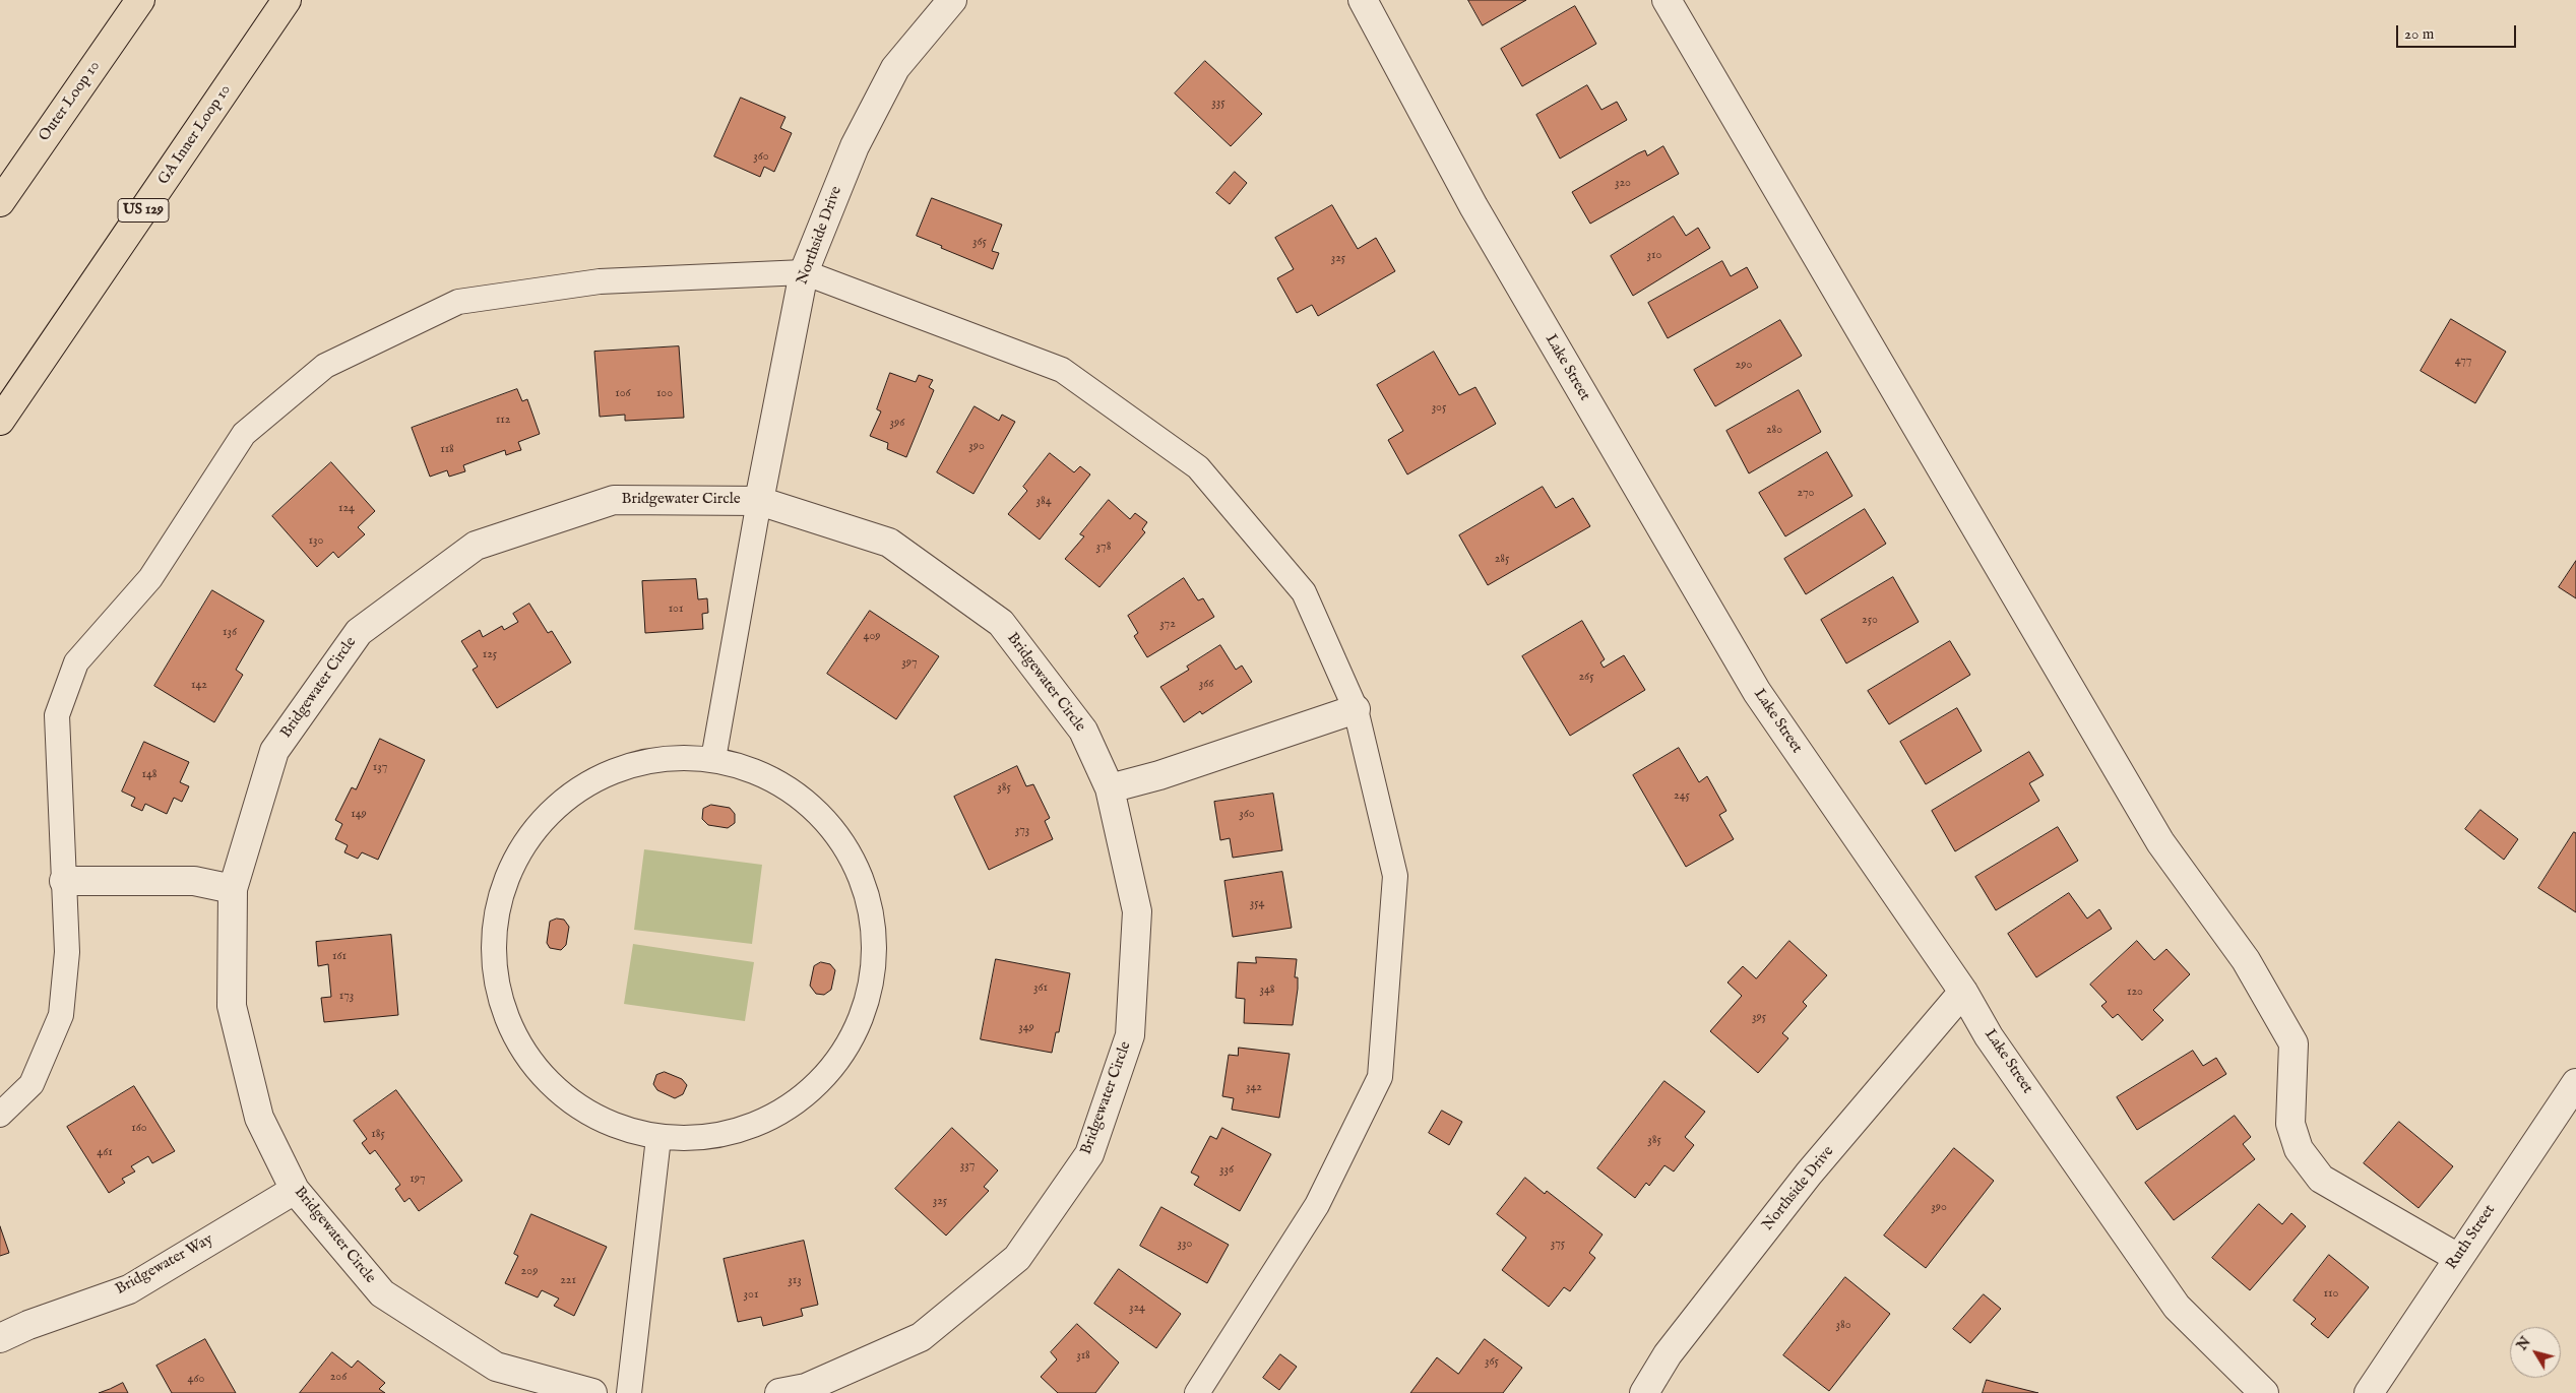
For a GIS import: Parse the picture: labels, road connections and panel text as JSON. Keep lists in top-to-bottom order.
{
  "streets": {
    "highway": ["Outer Loop 10", "GA Inner Loop 10", "US 129"],
    "street": [
      "Northside Drive",
      "Lake Street",
      "Bridgewater Circle",
      "Ruth Street",
      "Bridgewater Way"
    ]
  },
  "crossings": [
    ["Northside Drive", "Lake Street"],
    ["Northside Drive", "Bridgewater Circle"],
    ["Bridgewater Circle", "Bridgewater Way"]
  ],
  "house_numbers": [
    "335",
    "360",
    "320",
    "365",
    "310",
    "325",
    "477",
    "290",
    "106",
    "100",
    "305",
    "112",
    "396",
    "280",
    "390",
    "118",
    "270",
    "384",
    "124",
    "130",
    "378",
    "285",
    "101",
    "250",
    "372",
    "136",
    "409",
    "125",
    "397",
    "265",
    "366",
    "142",
    "137",
    "148",
    "385",
    "245",
    "149",
    "360",
    "373",
    "354",
    "161",
    "361",
    "348",
    "120",
    "173",
    "395",
    "349",
    "342",
    "160",
    "185",
    "385",
    "461",
    "337",
    "336",
    "197",
    "325",
    "390",
    "330",
    "375",
    "209",
    "221",
    "313",
    "110",
    "301",
    "324",
    "380",
    "318",
    "365",
    "206",
    "460"
  ],
  "scale_bar": "20 m",
  "north": "top left"
}
